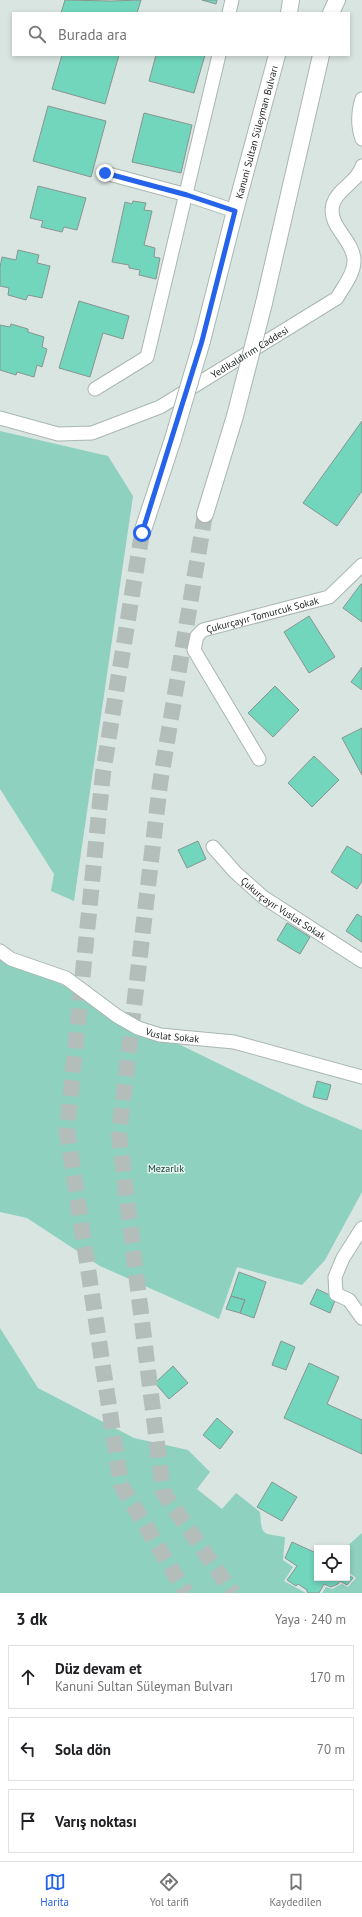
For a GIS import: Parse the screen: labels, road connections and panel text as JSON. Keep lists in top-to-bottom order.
{
  "streets": {
    "main road": ["Kanuni Sultan Süleyman Bulvarı"],
    "street": [
      "Yedikaldırım Caddesi",
      "Çukurçayır Tomurcuk Sokak",
      "Çukurçayır Vuslat Sokak",
      "Vuslat Sokak"
    ]
  },
  "parks": ["Mezarlık"],
  "page": {
    "search": "Burada ara",
    "heading": ["3 dk", "Yaya · 240 m"],
    "list": [
      ["Düz devam et", "Kanuni Sultan Süleyman Bulvarı", "170 m"],
      ["Sola dön", "70 m"],
      "Varış noktası"
    ],
    "nav": ["Harita", "Yol tarifi", "Kaydedilen"]
  }
}
